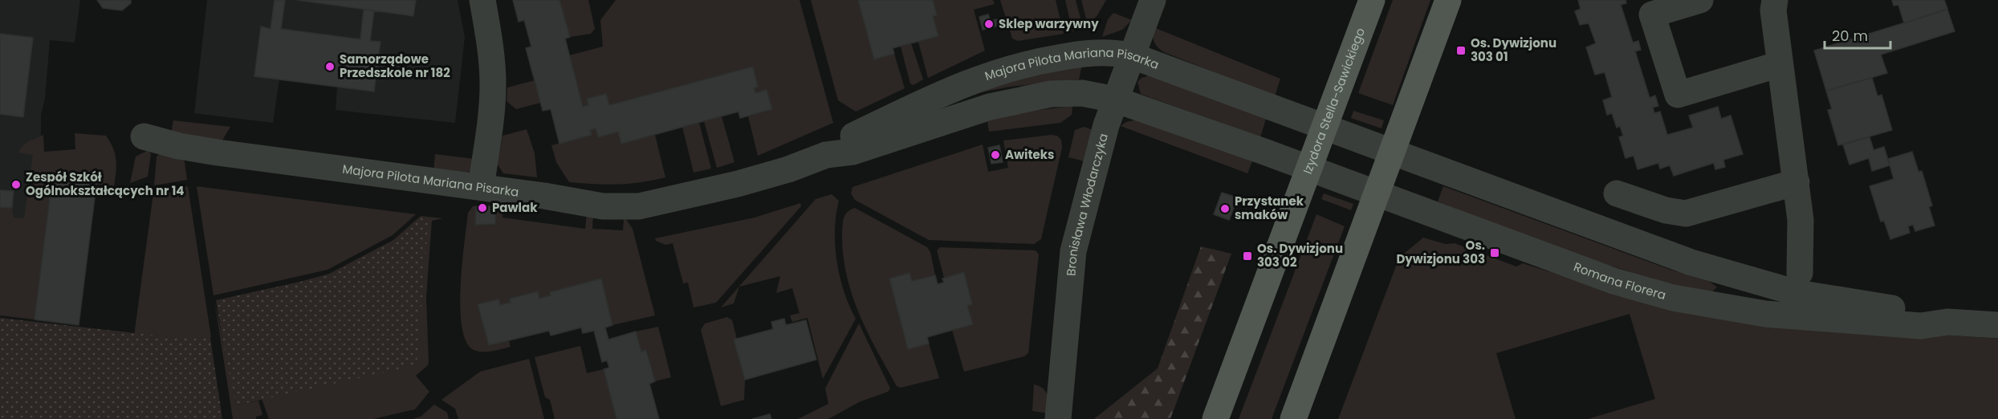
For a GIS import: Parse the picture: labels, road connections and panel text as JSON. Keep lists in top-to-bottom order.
{
  "streets": {
    "main road": ["Izydora Stella-Sawickiego"],
    "street": ["Majora Pilota Mariana Pisarka", "Bronisława Włodarczyka", "Romana Florera"]
  },
  "crossings": [
    ["Majora Pilota Mariana Pisarka", "Izydora Stella-Sawickiego"],
    ["Majora Pilota Mariana Pisarka", "Bronisława Włodarczyka"],
    ["Majora Pilota Mariana Pisarka", "Romana Florera"],
    ["Izydora Stella-Sawickiego", "Romana Florera"]
  ],
  "places": {
    "other": [
      "Sklep warzywny",
      "Samorządowe Przedszkole nr 182",
      "Awiteks",
      "Zespół Szkół Ogólnokształcących nr 14",
      "Pawlak",
      "Przystanek smaków"
    ],
    "transit": ["Os. Dywizjonu 303 01", "Os. Dywizjonu 303", "Os. Dywizjonu 303 02"]
  },
  "scale_bar": "20 m"
}
